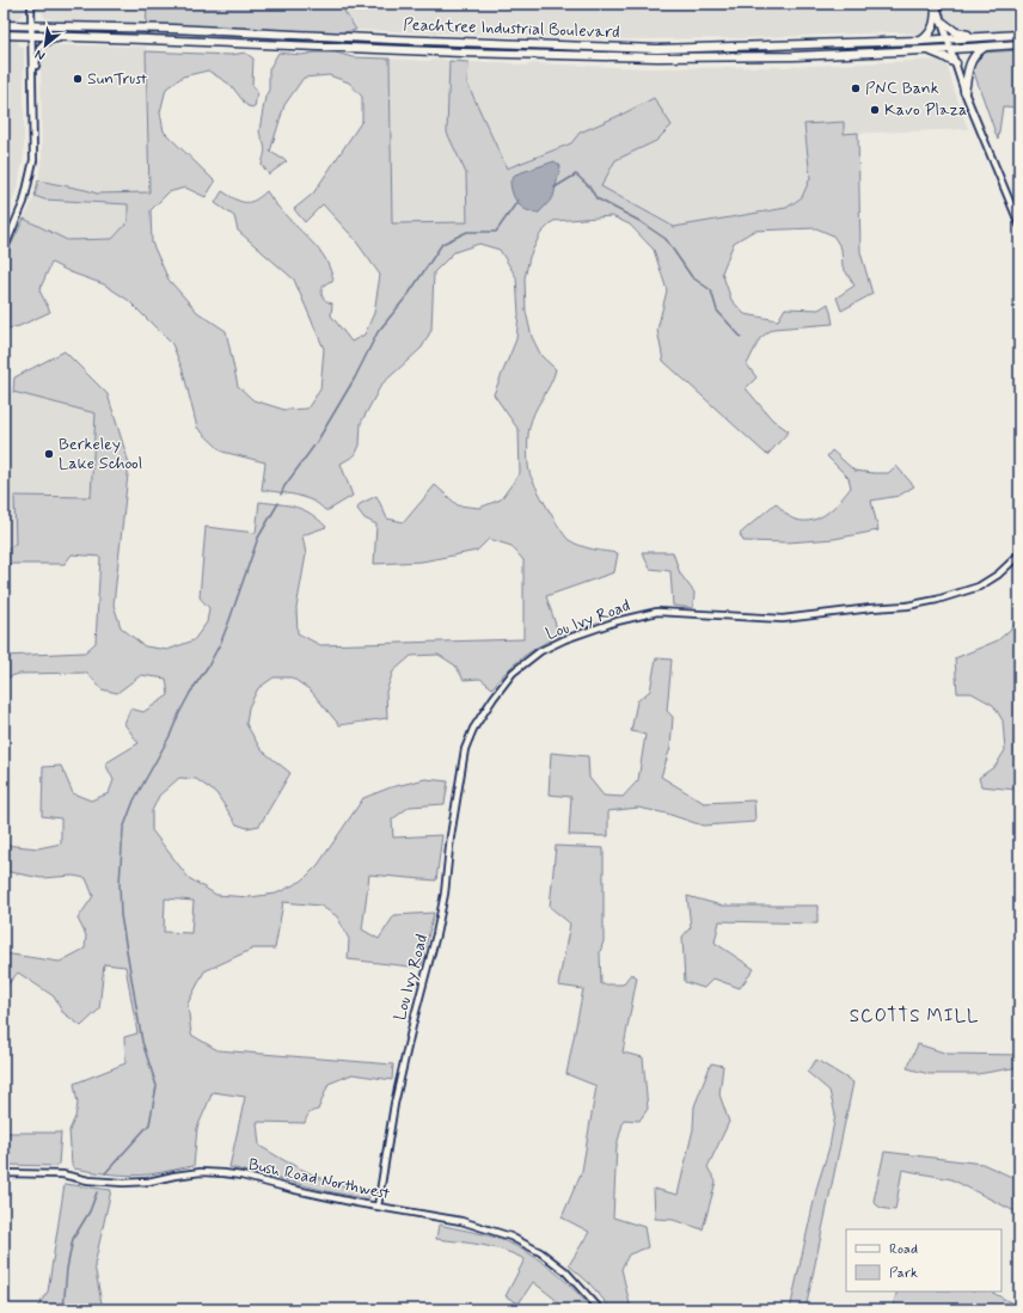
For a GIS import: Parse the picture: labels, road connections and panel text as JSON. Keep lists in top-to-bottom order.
{
  "streets": {
    "highway": ["Peachtree Industrial Boulevard"],
    "street": ["Lou Ivy Road", "Bush Road Northwest"]
  },
  "crossings": [
    ["Lou Ivy Road", "Bush Road Northwest"]
  ],
  "districts": ["SCOTTS MILL"],
  "places": [
    "SunTrust",
    "PNC Bank",
    "Kavo Plaza",
    "Berkeley Lake School"
  ],
  "legend": ["Road", "Park"],
  "north": "bottom left"
}
